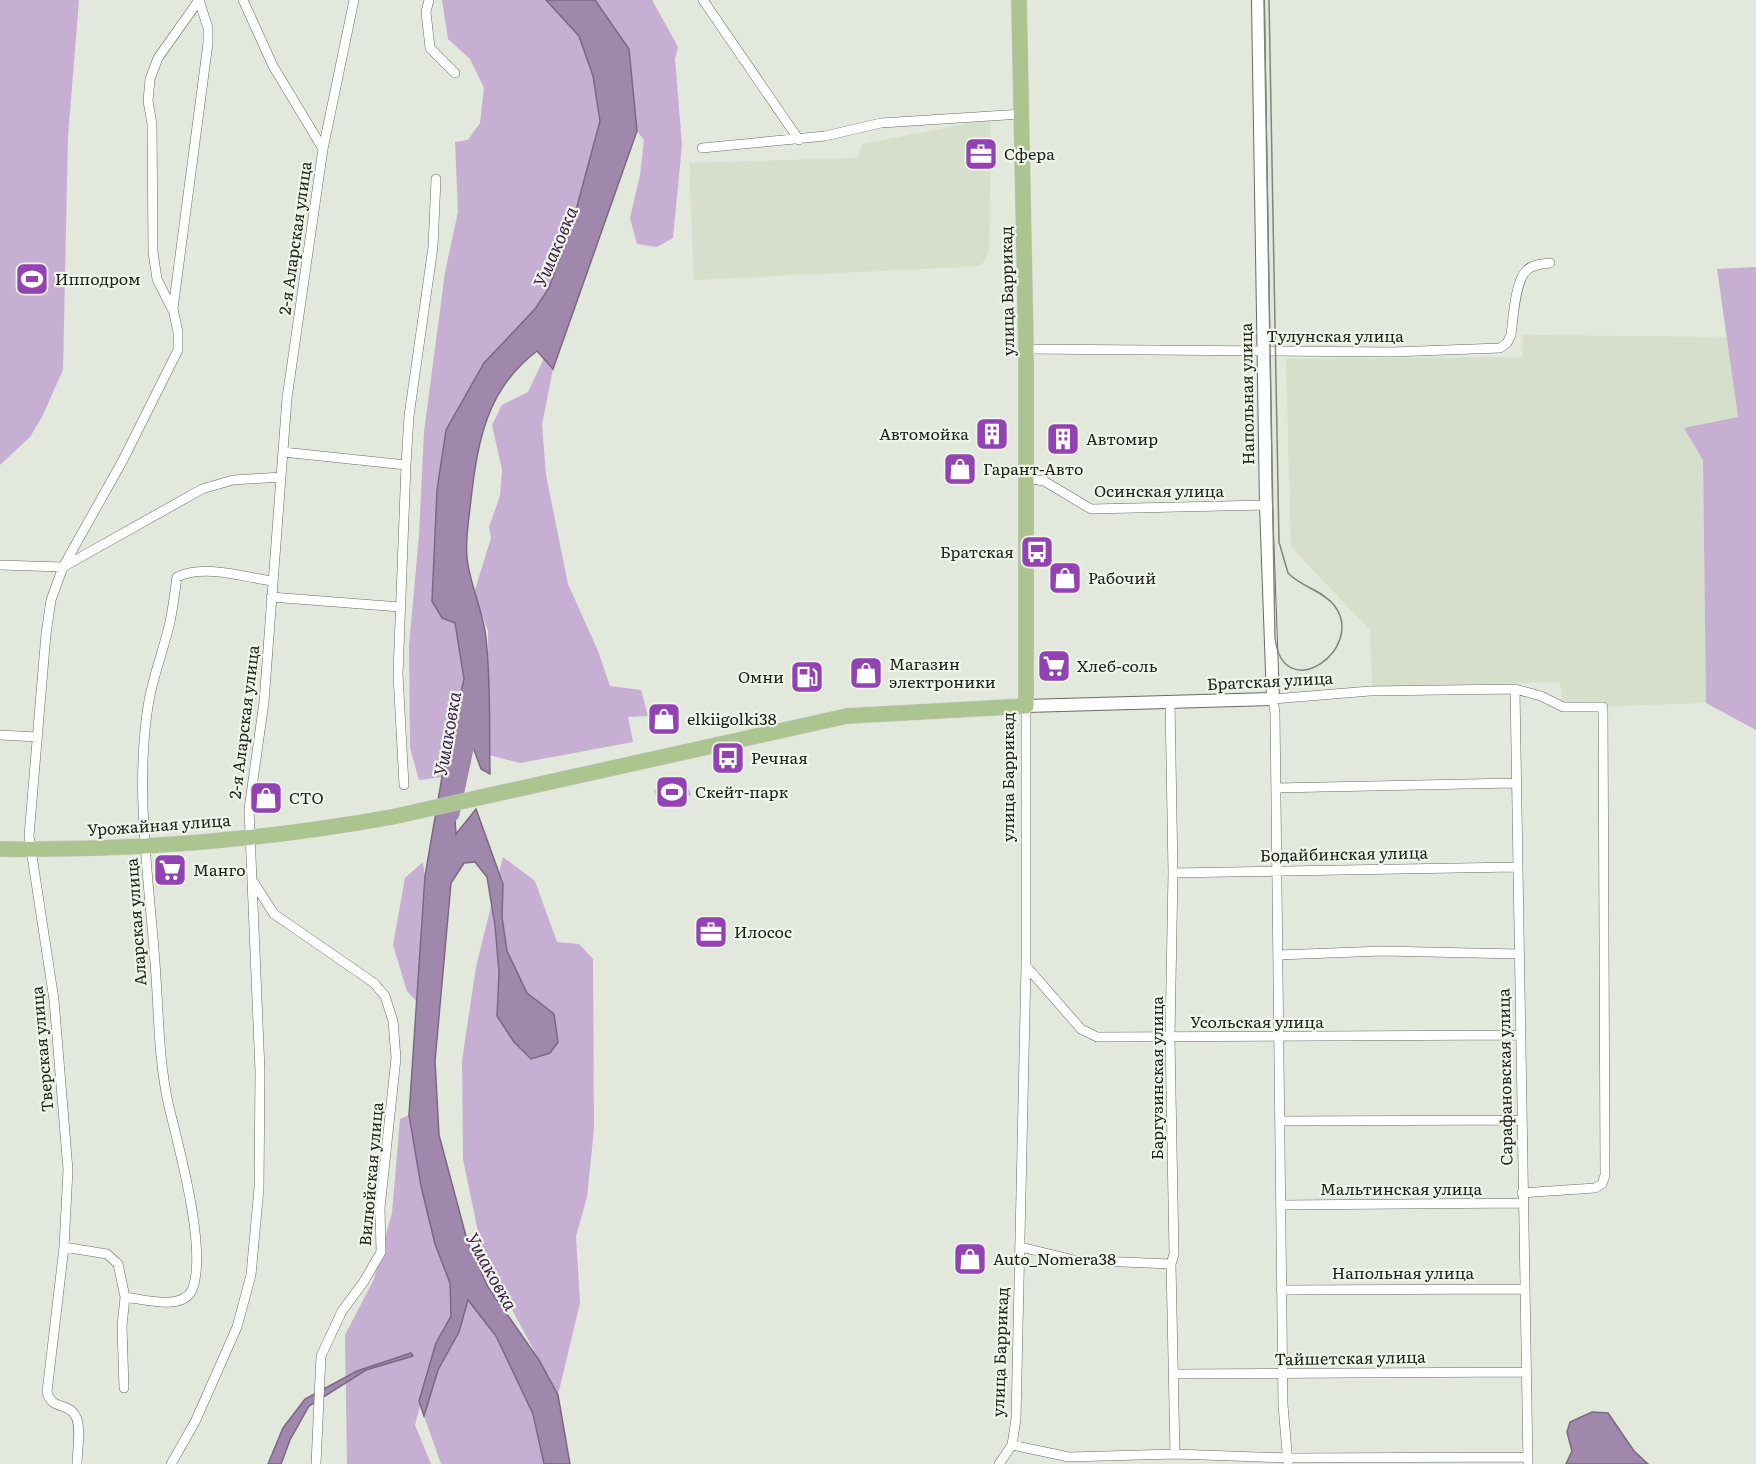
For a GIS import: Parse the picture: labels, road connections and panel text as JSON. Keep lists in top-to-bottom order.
{
  "streets": {
    "main road": ["улица Баррикад", "Урожайная улица"],
    "street": [
      "2-я Аларская улица",
      "Тулунская улица",
      "Напольная улица",
      "Осинская улица",
      "Братская улица",
      "Бодайбинская улица",
      "Аларская улица",
      "Усольская улица",
      "Тверская улица",
      "Сарафановская улица",
      "Баргузинская улица",
      "Вилюйская улица",
      "Мальтинская улица",
      "Тайшетская улица"
    ]
  },
  "crossings": [
    ["2-я Аларская улица", "Урожайная улица"],
    ["2-я Аларская улица", "Аларская улица"],
    ["улица Баррикад", "Тулунская улица"],
    ["улица Баррикад", "Осинская улица"],
    ["улица Баррикад", "Братская улица"],
    ["улица Баррикад", "Урожайная улица"],
    ["улица Баррикад", "Усольская улица"],
    ["Тулунская улица", "Напольная улица"],
    ["Напольная улица", "Осинская улица"],
    ["Напольная улица", "Братская улица"],
    ["Напольная улица", "Бодайбинская улица"],
    ["Напольная улица", "Усольская улица"],
    ["Напольная улица", "Сарафановская улица"],
    ["Напольная улица", "Мальтинская улица"],
    ["Напольная улица", "Тайшетская улица"],
    ["Братская улица", "Урожайная улица"],
    ["Братская улица", "Сарафановская улица"],
    ["Братская улица", "Баргузинская улица"],
    ["Братская улица", "Мальтинская улица"],
    ["Урожайная улица", "Аларская улица"],
    ["Урожайная улица", "Тверская улица"],
    ["Бодайбинская улица", "Сарафановская улица"],
    ["Бодайбинская улица", "Баргузинская улица"],
    ["Усольская улица", "Сарафановская улица"],
    ["Усольская улица", "Баргузинская улица"],
    ["Сарафановская улица", "Мальтинская улица"],
    ["Сарафановская улица", "Тайшетская улица"],
    ["Баргузинская улица", "Тайшетская улица"]
  ],
  "water": ["Ушаковка"],
  "places": {
    "office": ["Сфера", "Илосос"],
    "sports": ["Ипподром", "Скейт-парк"],
    "building": ["Автомойка", "Автомир"],
    "shop": [
      "Гарант-Авто",
      "Рабочий",
      "Магазин электроники",
      "elkiigolki38",
      "СТО",
      "Auto_Nomera38"
    ],
    "bus stop": ["Братская", "Речная"],
    "supermarket": ["Хлеб-соль", "Манго"],
    "fuel station": ["Омни"]
  }
}
